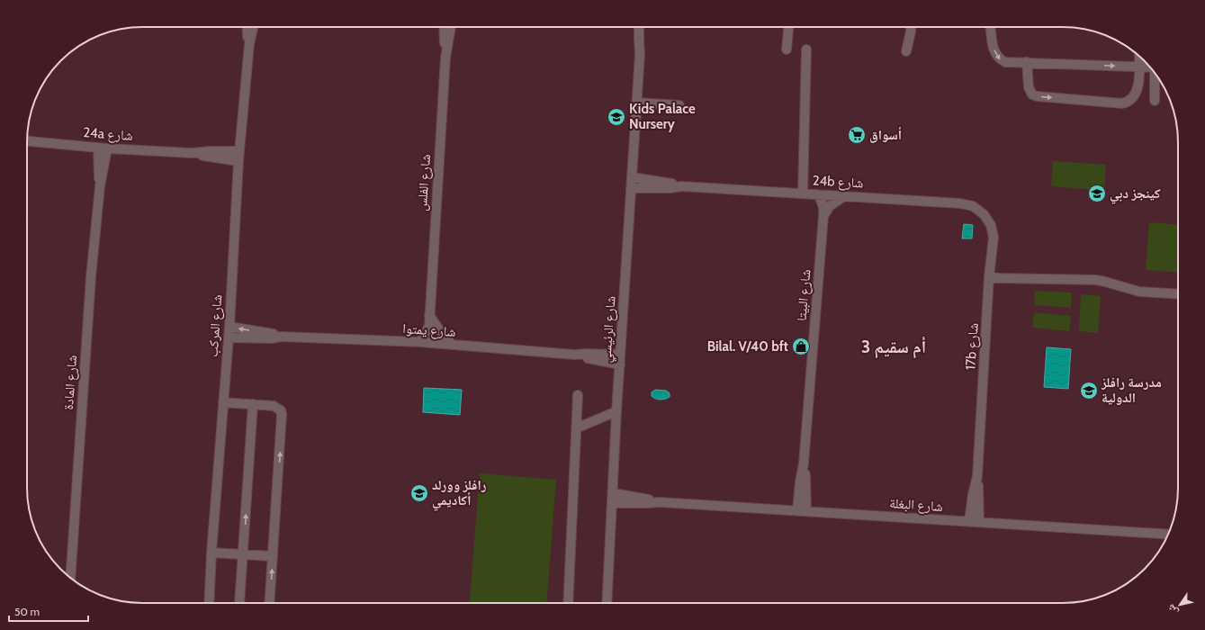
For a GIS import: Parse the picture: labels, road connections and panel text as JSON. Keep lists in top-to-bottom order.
{
  "streets": {
    "street": [
      "24a شارع",
      "24b شارع",
      "شارع الفلس",
      "شارع البيتا",
      "شارع المركب",
      "شارع الرئيسي",
      "شارع يمتوا",
      "17b شارع",
      "شارع المادة",
      "شارع البغلة"
    ]
  },
  "crossings": [
    ["24a شارع", "شارع المركب"],
    ["24a شارع", "شارع المادة"],
    ["24b شارع", "شارع البيتا"],
    ["24b شارع", "شارع الرئيسي"],
    ["24b شارع", "17b شارع"],
    ["شارع الفلس", "شارع يمتوا"],
    ["شارع البيتا", "شارع البغلة"],
    ["شارع المركب", "شارع يمتوا"],
    ["شارع الرئيسي", "شارع يمتوا"],
    ["شارع الرئيسي", "شارع البغلة"],
    ["17b شارع", "شارع البغلة"]
  ],
  "districts": ["أم سقيم 3"],
  "places": {
    "school or university": [
      "Kids Palace Nursery",
      "كينجز دبي",
      "مدرسة رافلز الدولية",
      "رافلز وورلد أكاديمي"
    ],
    "supermarket": ["أسواق"],
    "shop": ["Bilal. V/40 bft"]
  },
  "scale_bar": "50 m",
  "north": "bottom left"
}
